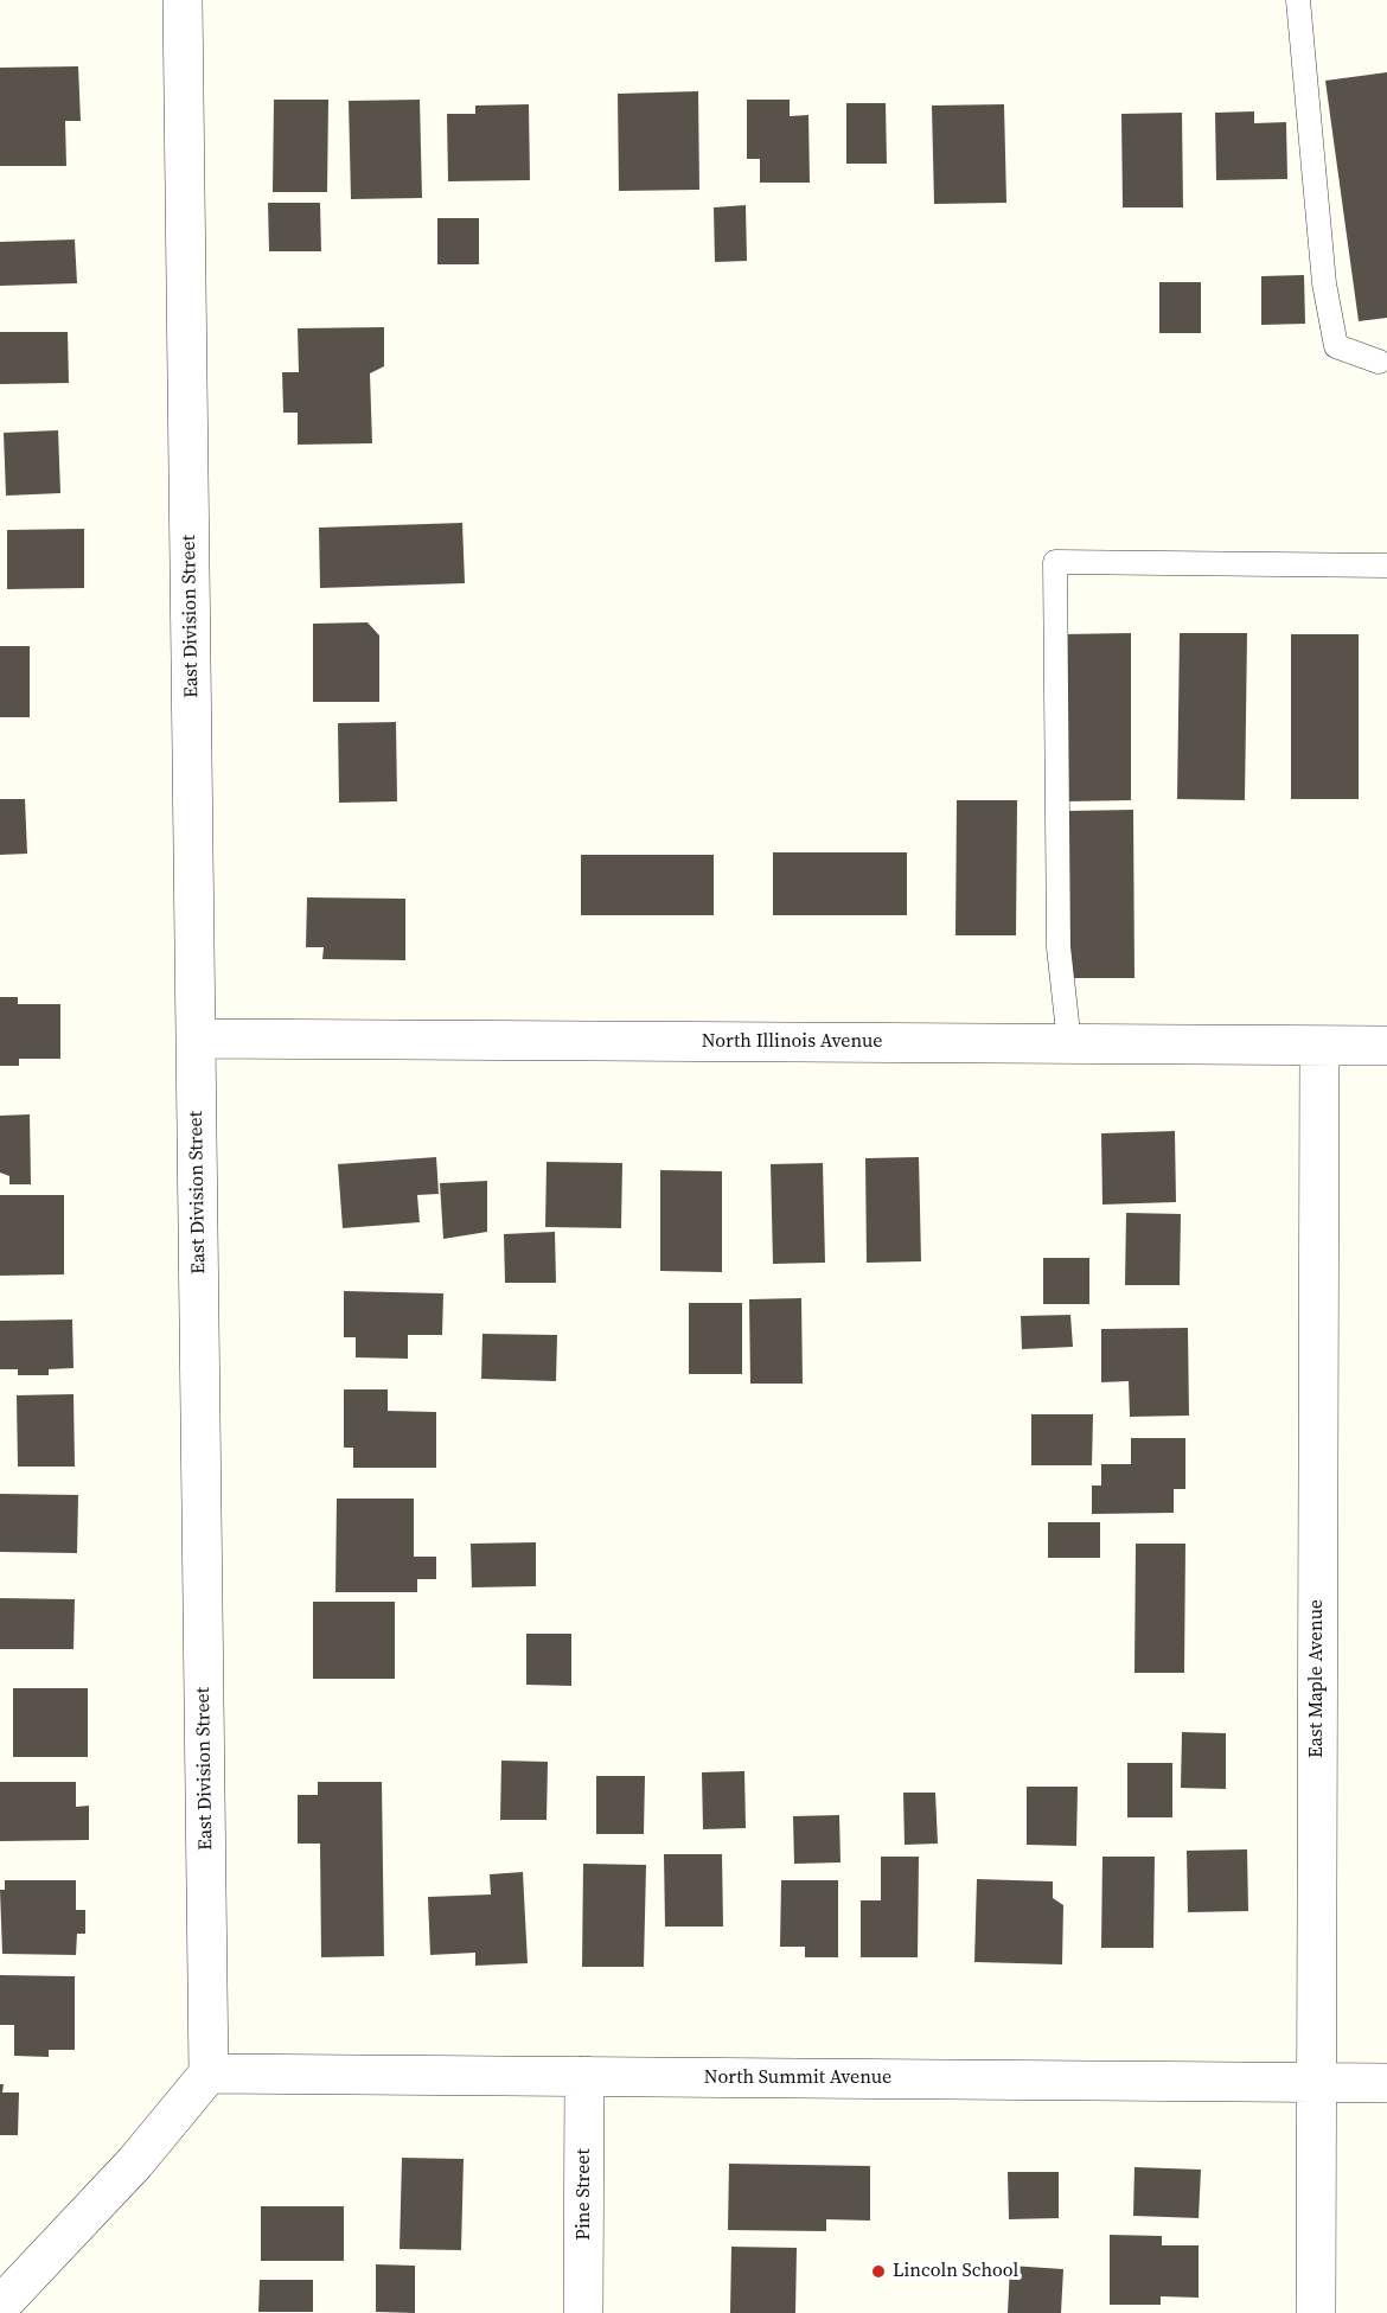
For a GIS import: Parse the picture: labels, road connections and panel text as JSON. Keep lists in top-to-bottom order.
{
  "streets": {
    "street": [
      "East Division Street",
      "North Illinois Avenue",
      "East Maple Avenue",
      "North Summit Avenue",
      "Pine Street"
    ]
  },
  "crossings": [
    ["East Division Street", "North Illinois Avenue"],
    ["East Division Street", "North Summit Avenue"],
    ["North Illinois Avenue", "East Maple Avenue"],
    ["East Maple Avenue", "North Summit Avenue"],
    ["North Summit Avenue", "Pine Street"]
  ],
  "places": ["Lincoln School"]
}
